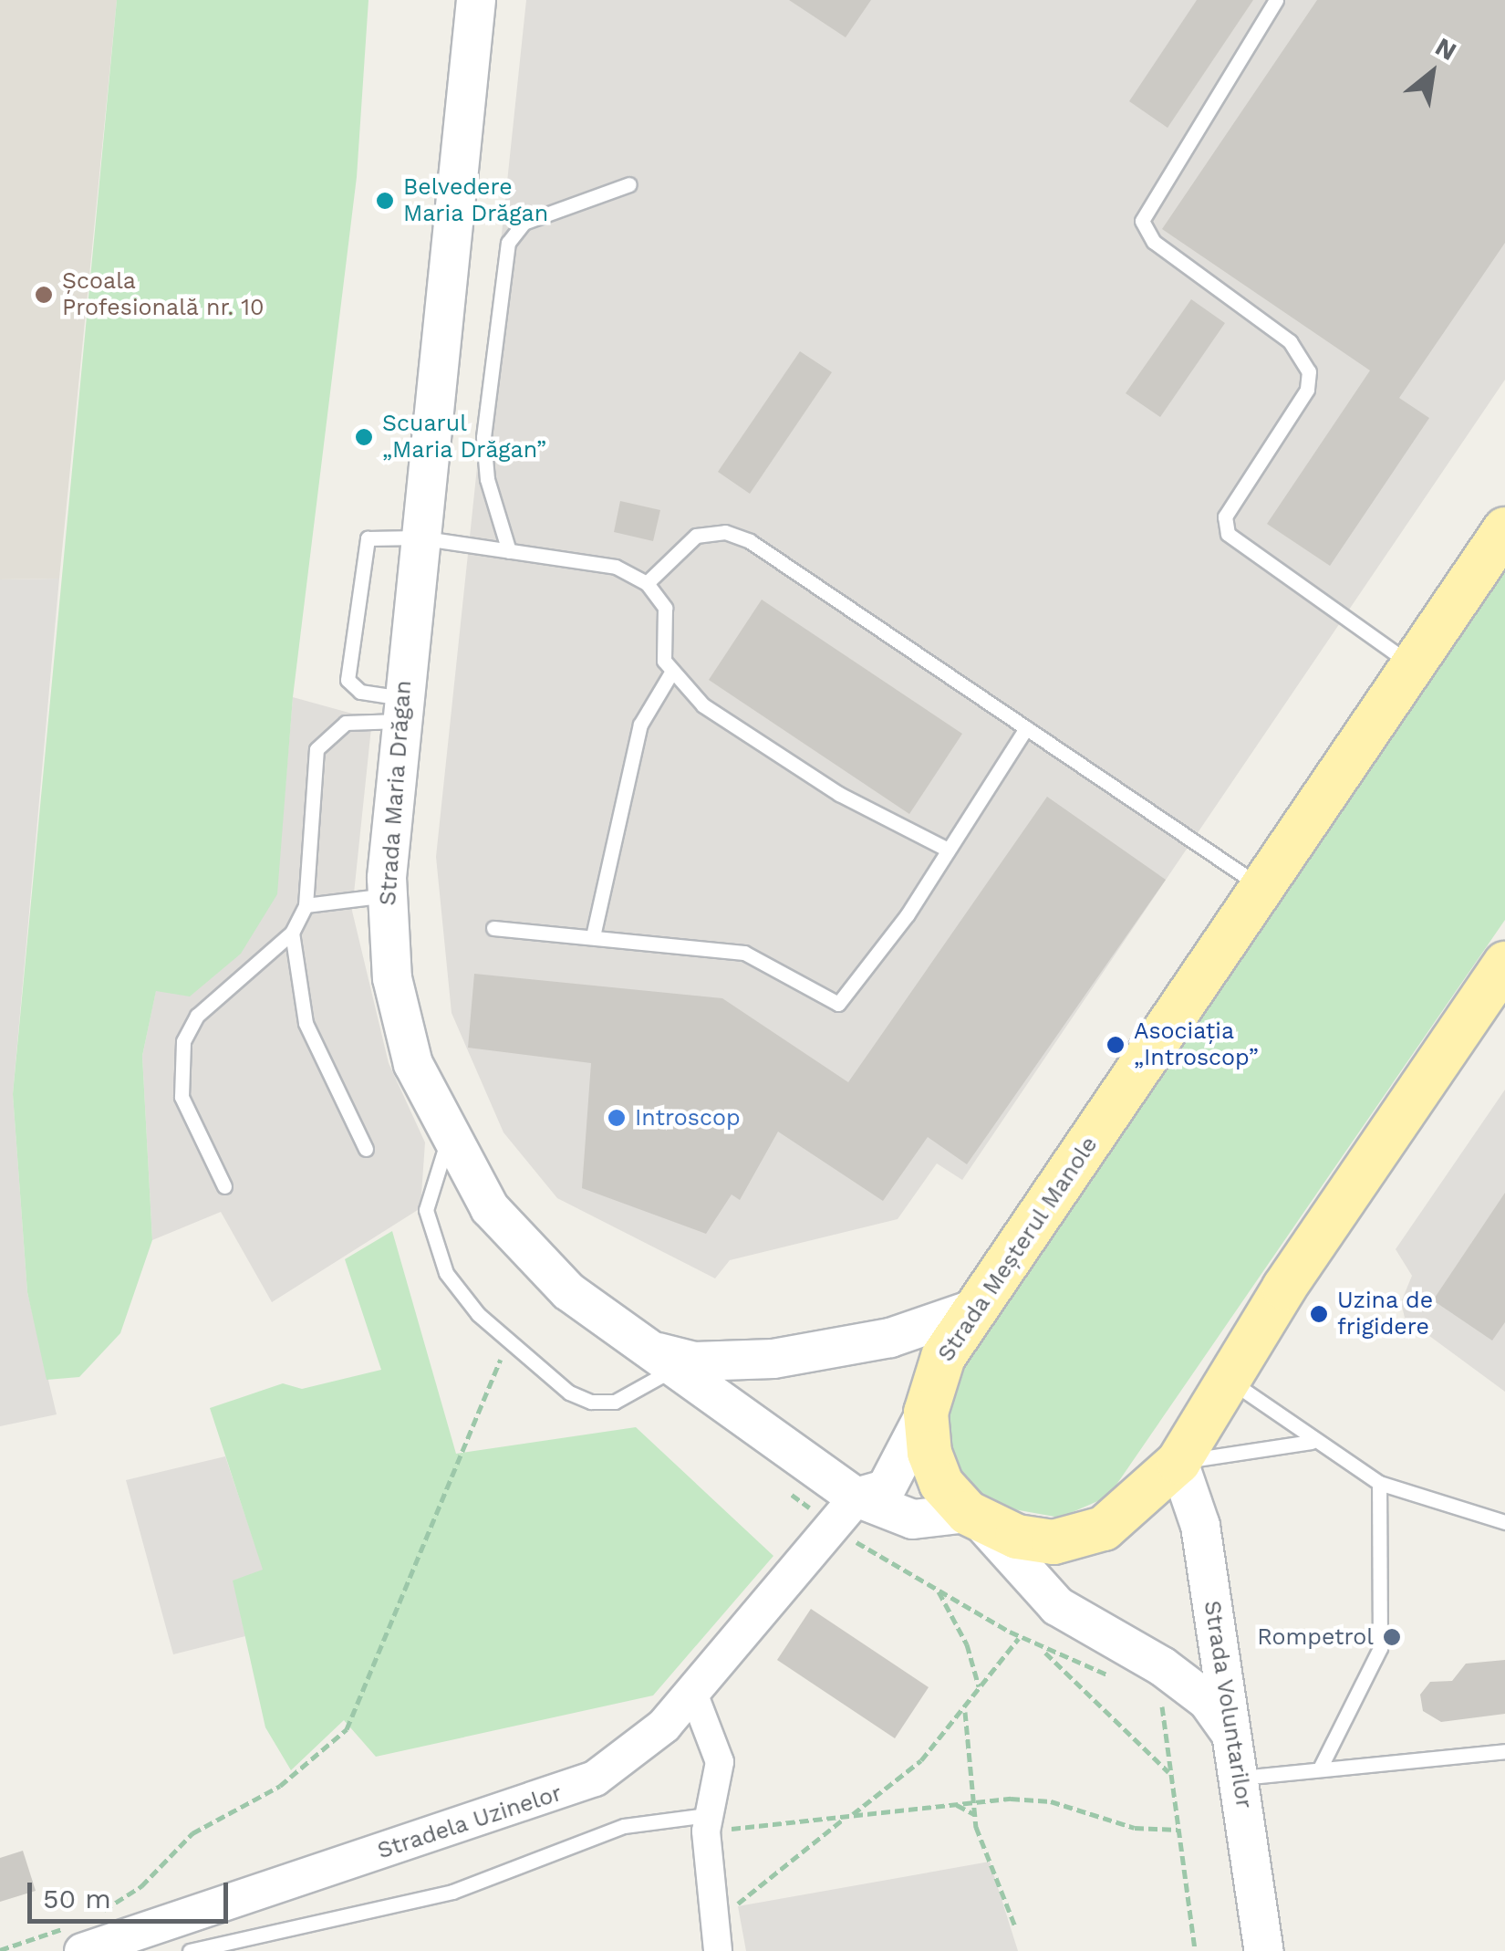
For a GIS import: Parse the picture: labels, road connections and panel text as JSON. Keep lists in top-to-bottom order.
{
  "streets": {
    "main road": ["Strada Maria Drăgan", "Strada Meșterul Manole", "Strada Voluntarilor"],
    "street": ["Stradela Uzinelor"]
  },
  "crossings": [
    ["Strada Maria Drăgan", "Strada Meșterul Manole"],
    ["Strada Maria Drăgan", "Stradela Uzinelor"]
  ],
  "places": [
    "Belvedere Maria Drăgan",
    "Școala Profesională nr. 10",
    "Scuarul „Maria Drăgan”",
    "Asociația „Introscop”",
    "Introscop",
    "Uzina de frigidere",
    "Rompetrol"
  ],
  "scale_bar": "50 m",
  "north": "top right"
}
